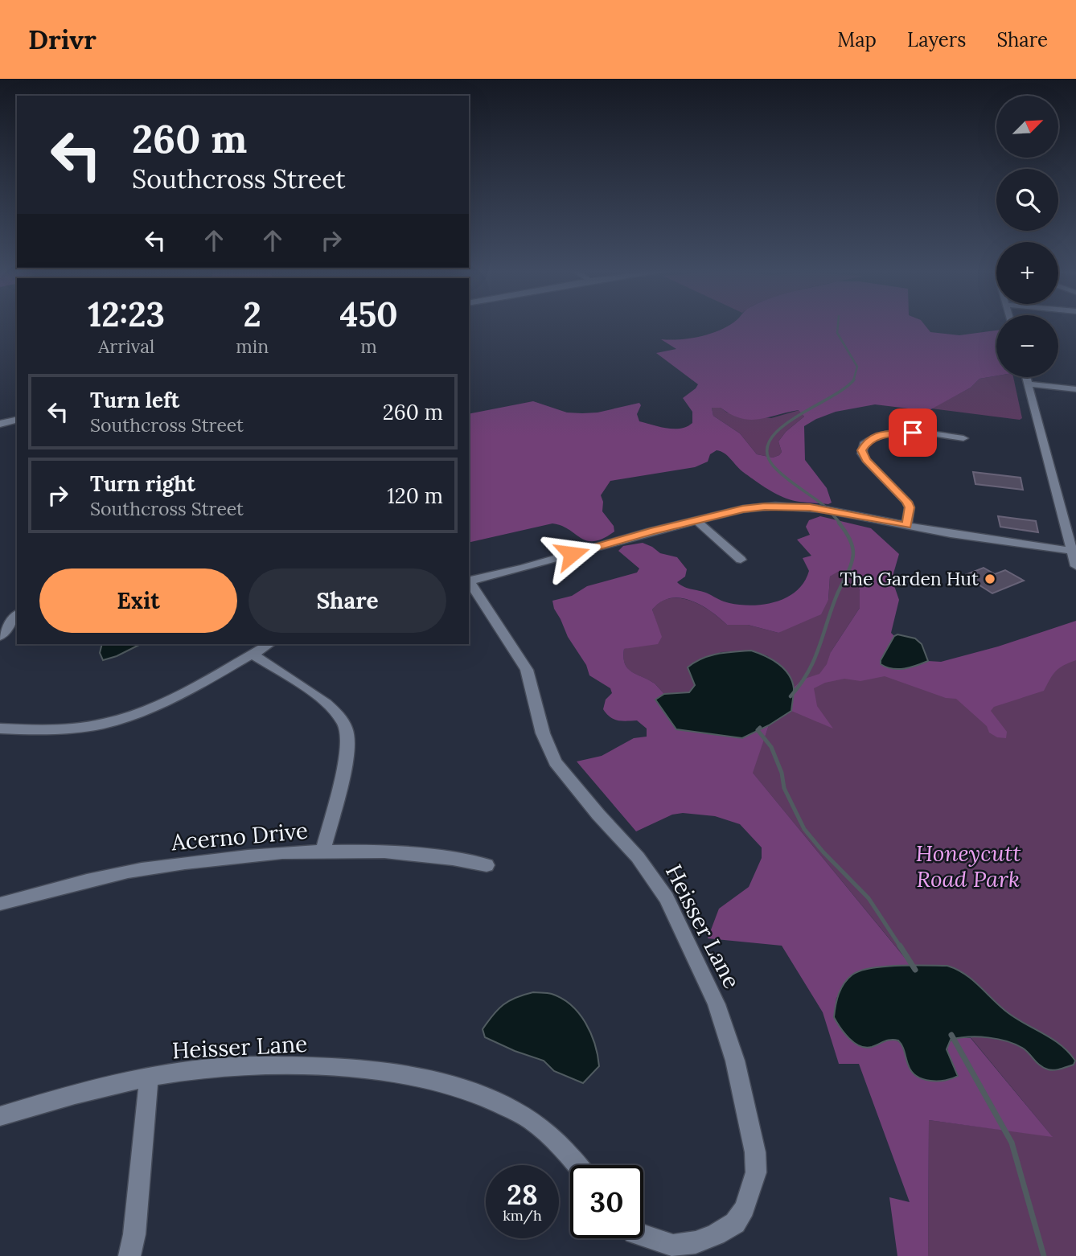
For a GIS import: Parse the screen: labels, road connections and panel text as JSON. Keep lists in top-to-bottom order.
{
  "streets": {
    "street": ["Acerno Drive", "Heisser Lane"]
  },
  "parks": ["Honeycutt Road Park"],
  "places": ["The Garden Hut"],
  "north": "top right",
  "page": {
    "header": "Drivr",
    "nav": ["Map", "Layers", "Share"],
    "map_buttons": ["+", "−"],
    "turn": ["260 m", "Southcross Street"],
    "eta": [
      "12:23",
      "Arrival",
      "2",
      "min",
      "450",
      "m"
    ],
    "list": [
      {
        "name": "Turn left",
        "note": "Southcross Street",
        "value": "260 m"
      },
      {
        "name": "Turn right",
        "note": "Southcross Street",
        "value": "120 m"
      }
    ],
    "buttons": ["Exit", "Share"],
    "speed": "28 km/h",
    "limit": "30"
  }
}
